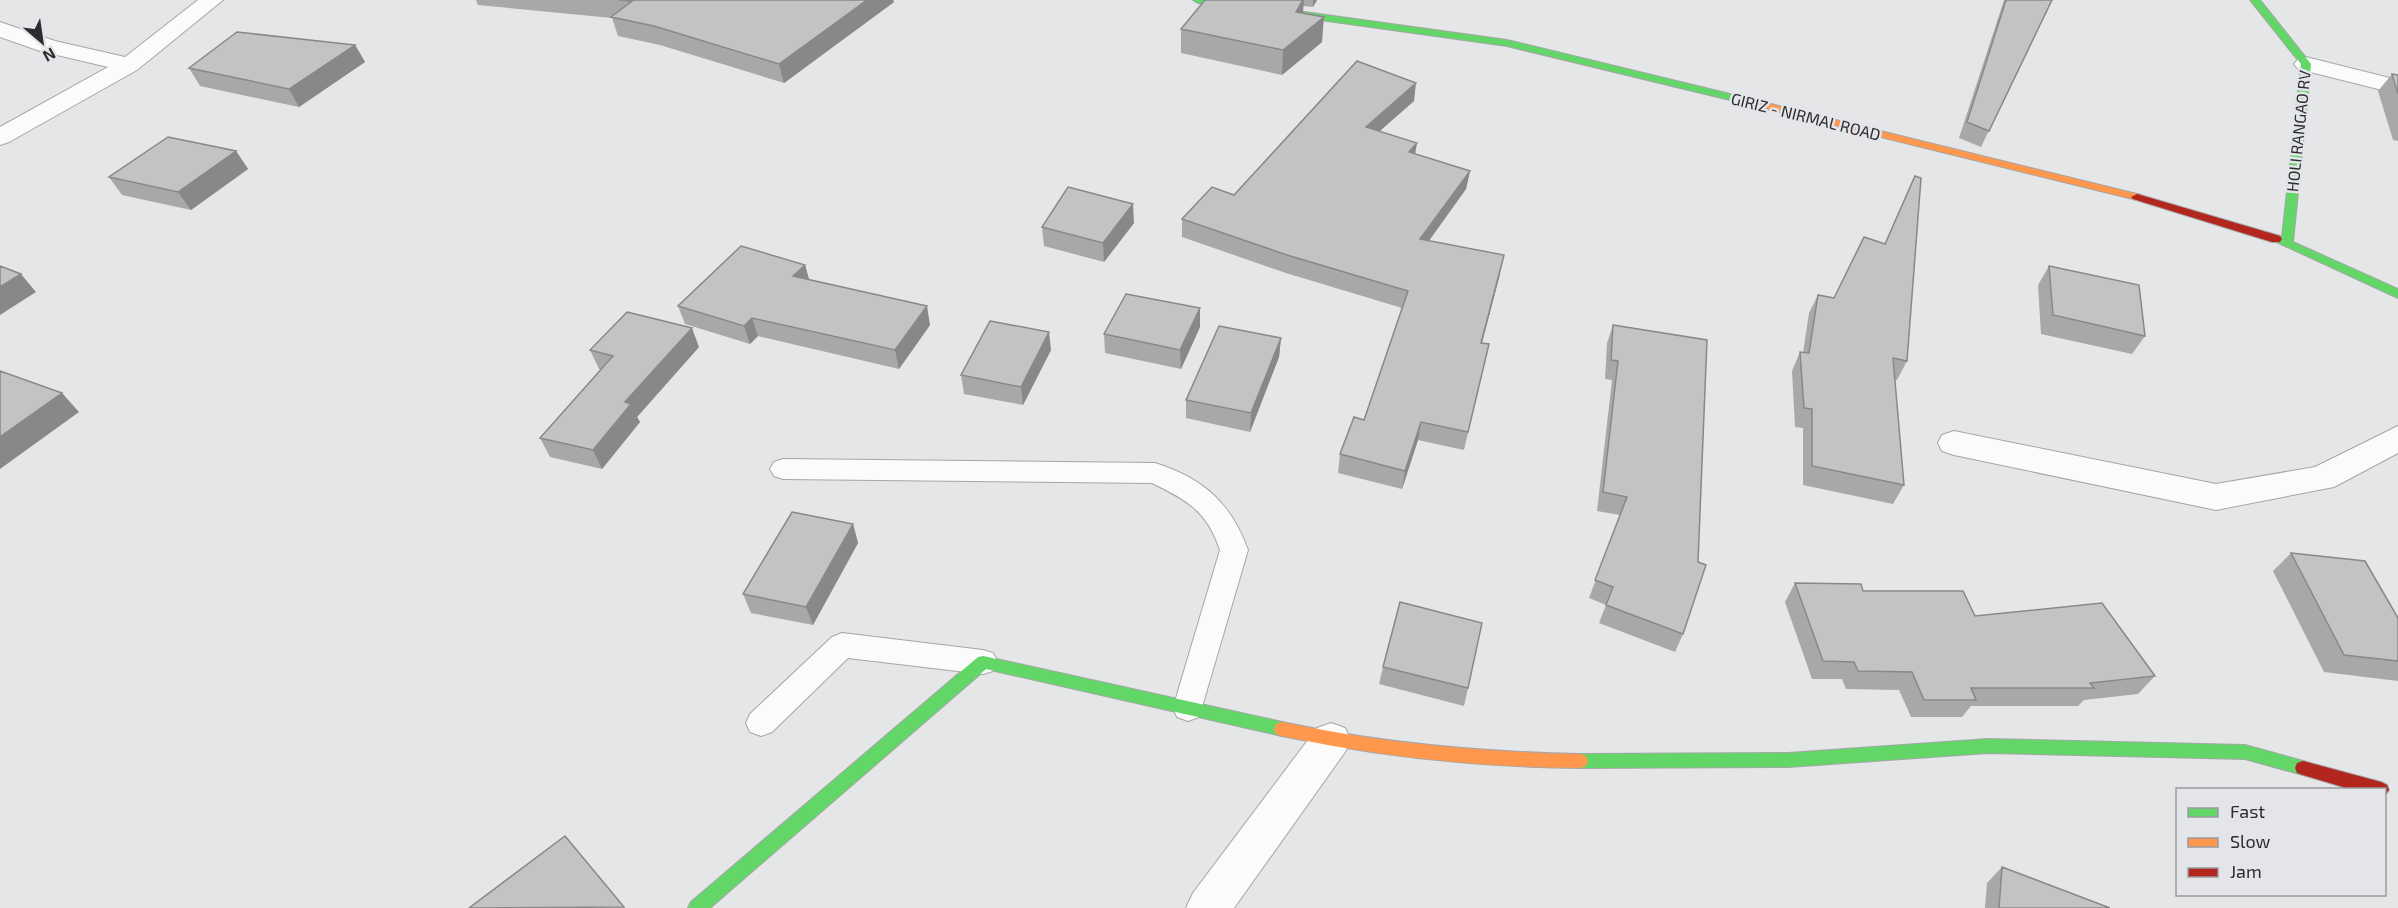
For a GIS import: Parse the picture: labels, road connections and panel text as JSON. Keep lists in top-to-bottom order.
{
  "streets": {
    "street": ["GIRIZ - NIRMAL ROAD", "HOLI RANGAO RV"]
  },
  "crossings": [
    ["GIRIZ - NIRMAL ROAD", "HOLI RANGAO RV"]
  ],
  "legend": ["Fast", "Slow", "Jam"],
  "north": "bottom right"
}
